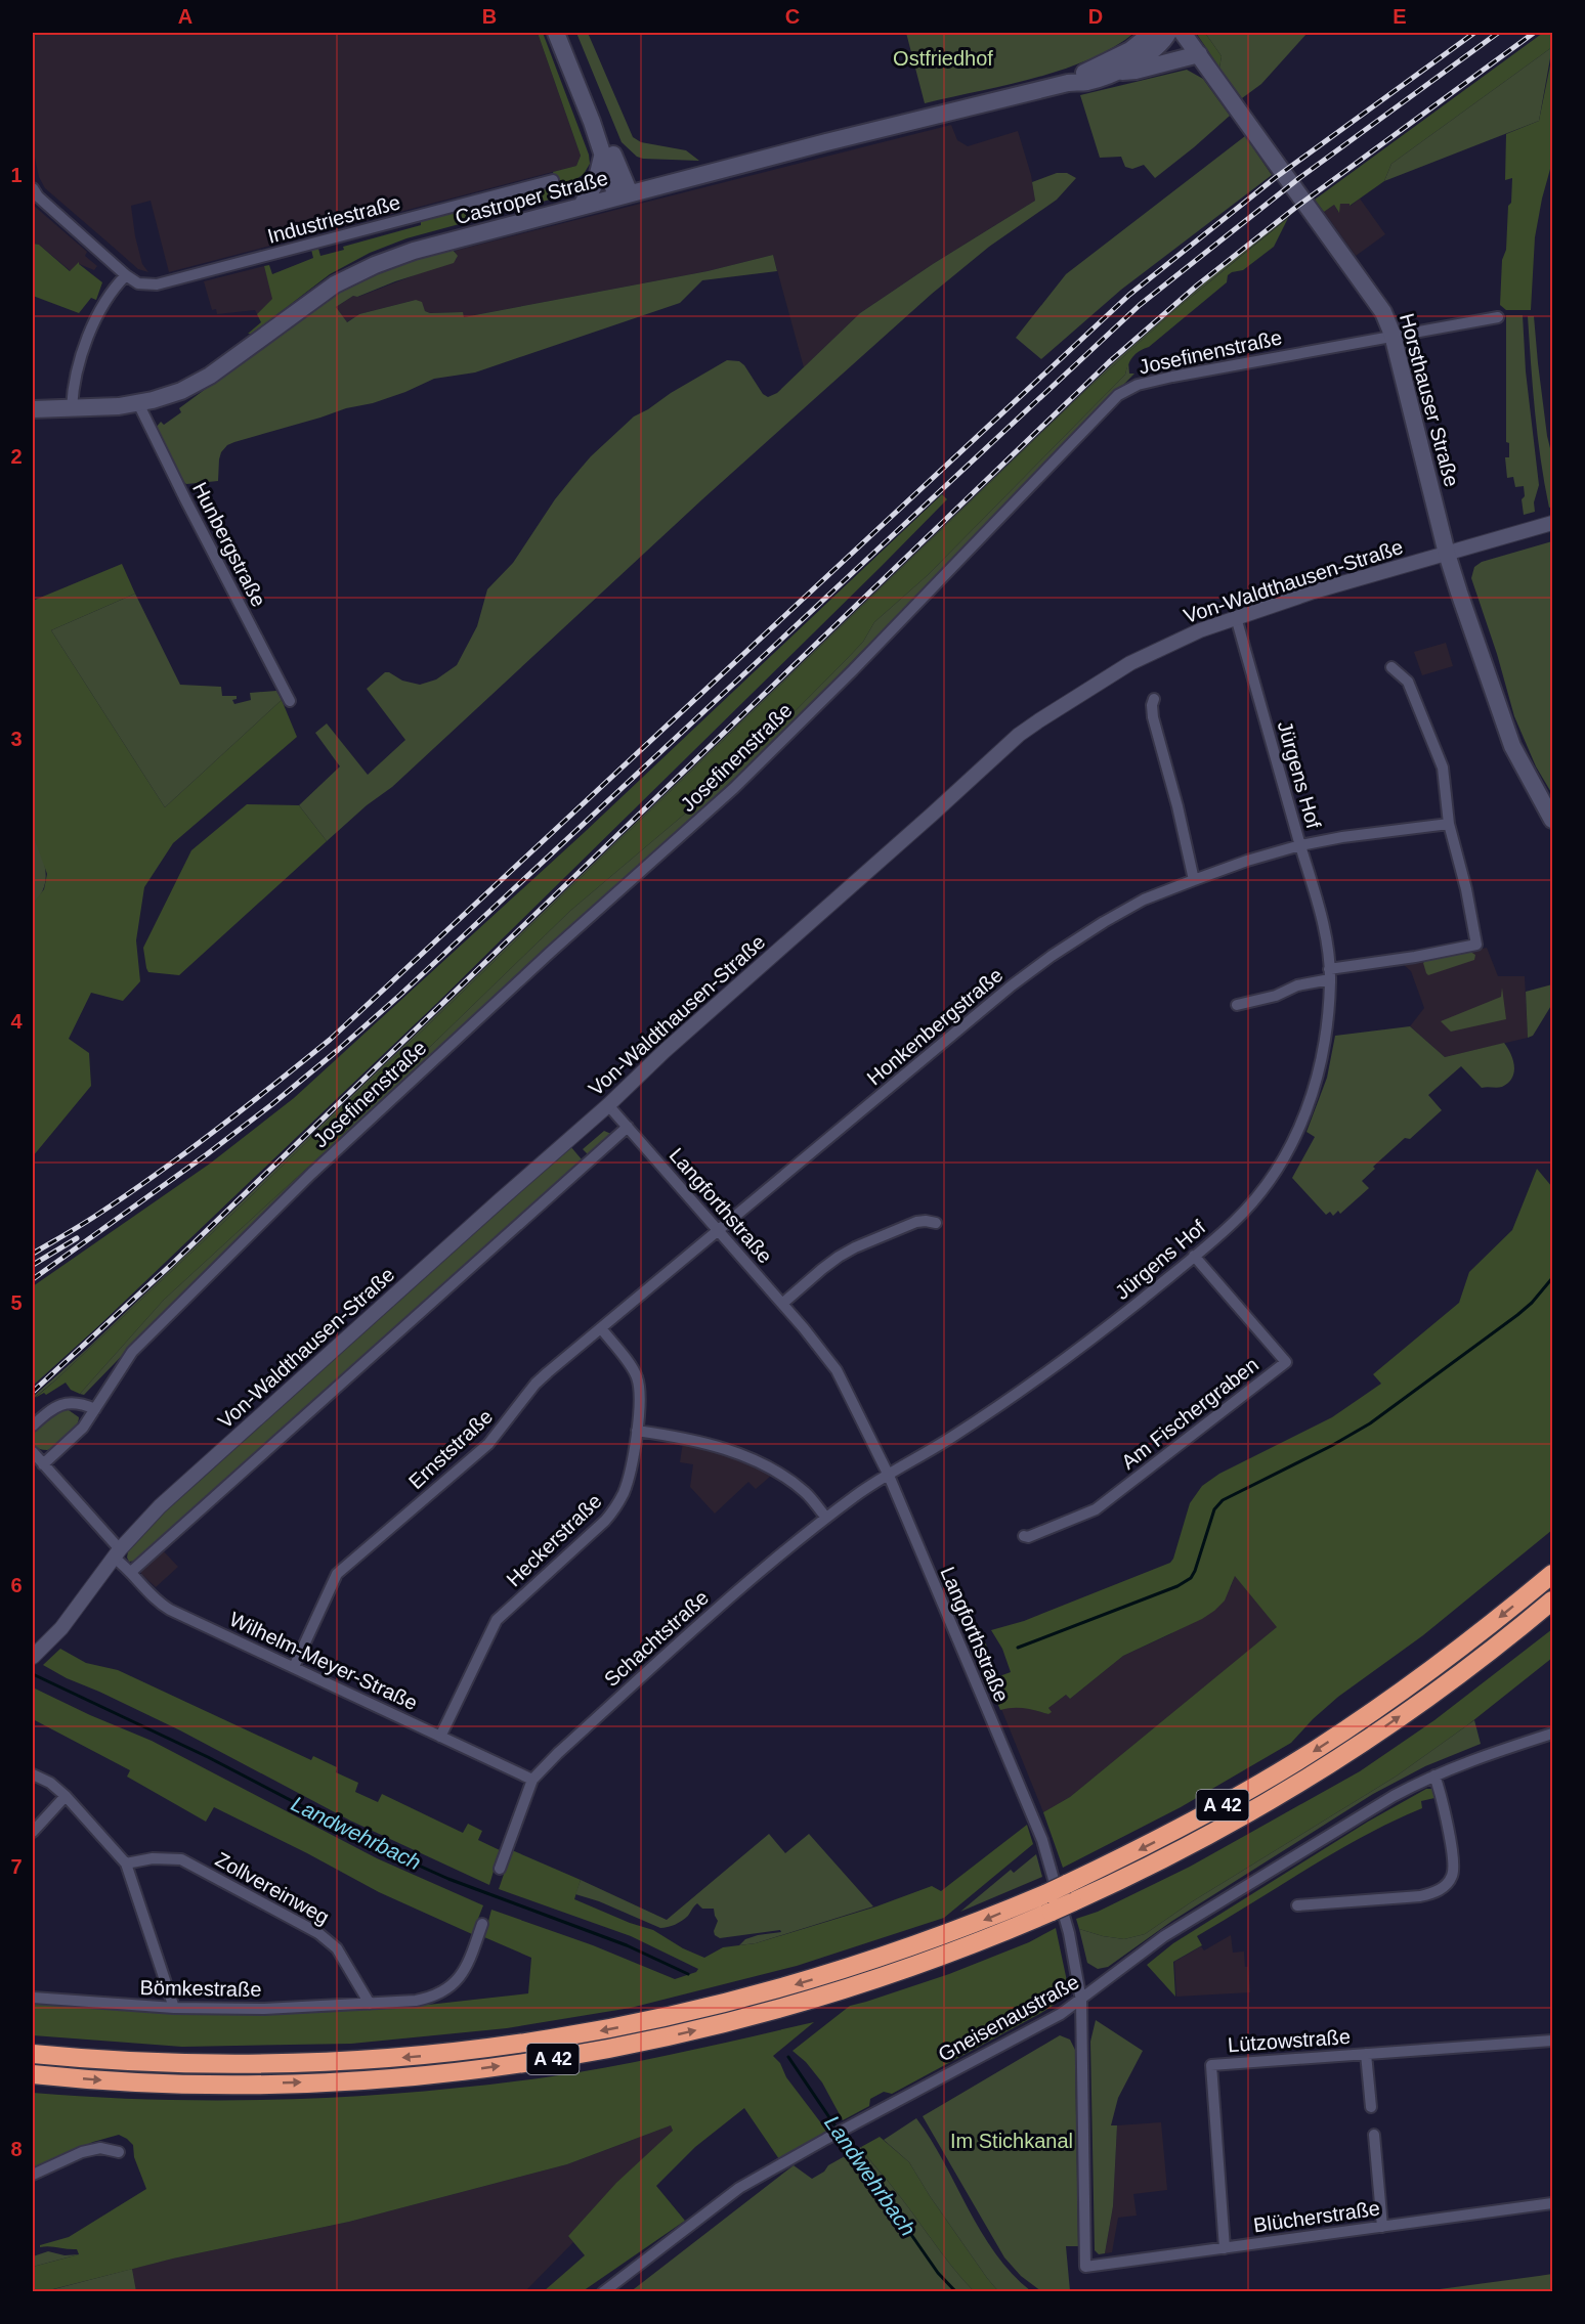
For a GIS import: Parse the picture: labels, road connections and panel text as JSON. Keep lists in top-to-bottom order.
{
  "streets": {
    "highway": ["A 42"],
    "main road": ["Castroper Straße", "Horsthauser Straße"],
    "street": [
      "Industriestraße",
      "Josefinenstraße",
      "Hunbergstraße",
      "Von-Waldthausen-Straße",
      "Jürgens Hof",
      "Honkenbergstraße",
      "Langforthstraße",
      "Am Fischergraben",
      "Ernststraße",
      "Heckerstraße",
      "Schachtstraße",
      "Wilhelm-Meyer-Straße",
      "Zollvereinweg",
      "Bömkestraße",
      "Gneisenaustraße",
      "Lützowstraße",
      "Blücherstraße"
    ]
  },
  "crossings": [
    ["Castroper Straße", "Hunbergstraße"],
    ["Josefinenstraße", "Horsthauser Straße"],
    ["Horsthauser Straße", "Von-Waldthausen-Straße"],
    ["Von-Waldthausen-Straße", "Jürgens Hof"],
    ["Von-Waldthausen-Straße", "Langforthstraße"],
    ["Von-Waldthausen-Straße", "Wilhelm-Meyer-Straße"],
    ["Jürgens Hof", "Honkenbergstraße"],
    ["Jürgens Hof", "Langforthstraße"],
    ["Jürgens Hof", "Am Fischergraben"],
    ["Jürgens Hof", "Schachtstraße"],
    ["Honkenbergstraße", "Langforthstraße"],
    ["Honkenbergstraße", "Ernststraße"],
    ["Langforthstraße", "Ernststraße"],
    ["Langforthstraße", "Schachtstraße"],
    ["Langforthstraße", "Gneisenaustraße"],
    ["Langforthstraße", "Blücherstraße"],
    ["Ernststraße", "Heckerstraße"],
    ["Ernststraße", "Wilhelm-Meyer-Straße"],
    ["Heckerstraße", "Wilhelm-Meyer-Straße"],
    ["Schachtstraße", "Wilhelm-Meyer-Straße"],
    ["Zollvereinweg", "Bömkestraße"],
    ["Lützowstraße", "Blücherstraße"]
  ],
  "water": ["Landwehrbach"],
  "parks": ["Ostfriedhof", "Im Stichkanal"],
  "grid": {
    "columns": [
      "A",
      "B",
      "C",
      "D",
      "E"
    ],
    "rows": [
      "1",
      "2",
      "3",
      "4",
      "5",
      "6",
      "7",
      "8"
    ]
  }
}
